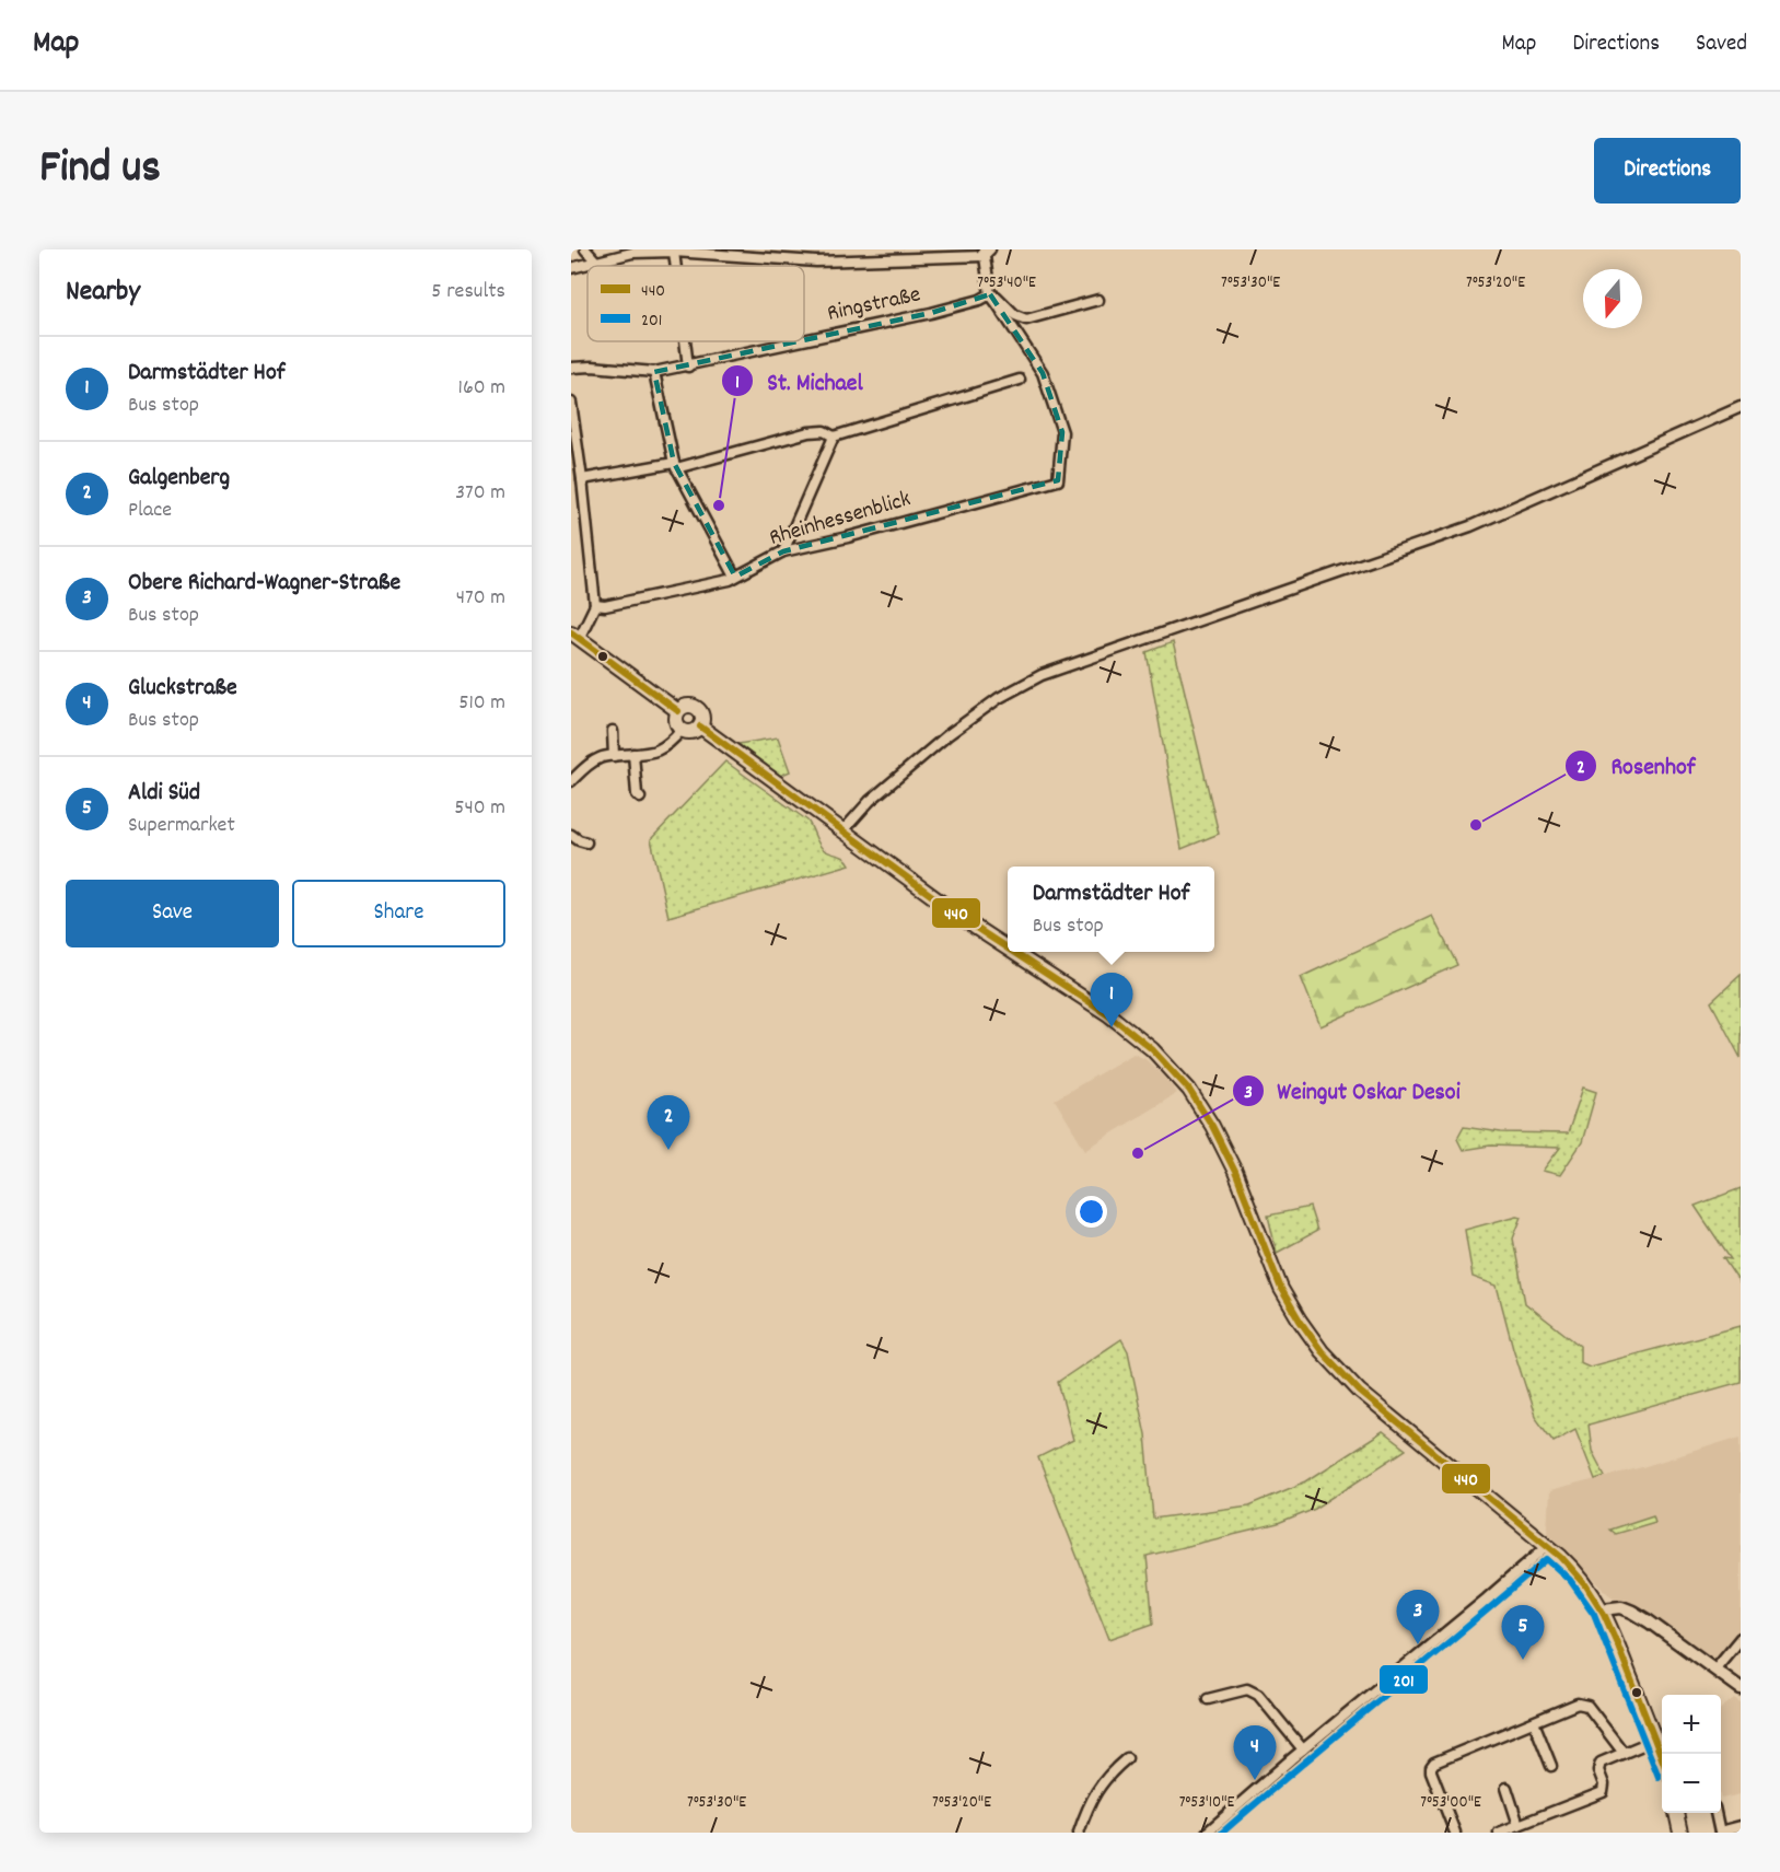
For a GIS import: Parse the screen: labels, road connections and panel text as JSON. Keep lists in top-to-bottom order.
{
  "streets": {
    "street": ["Ringstraße", "Rheinhessenblick"]
  },
  "crossings": [
    ["Ringstraße", "Rheinhessenblick"]
  ],
  "places": ["St. Michael", "Rosenhof", "Weingut Oskar Desoi"],
  "lines": ["transit line 440", "transit line 201"],
  "legend": ["440", "201"],
  "north": "bottom",
  "page": {
    "header": "Map",
    "nav": ["Map", "Directions", "Saved"],
    "title": "Find us",
    "buttons": [
      "Directions",
      ["Save", "Share"]
    ],
    "heading": ["Nearby", "5 results"],
    "list": [
      {
        "mark": "1",
        "name": "Darmstädter Hof",
        "note": "Bus stop",
        "value": "160 m"
      },
      {
        "mark": "2",
        "name": "Galgenberg",
        "note": "Place",
        "value": "370 m"
      },
      {
        "mark": "3",
        "name": "Obere Richard-Wagner-Straße",
        "note": "Bus stop",
        "value": "470 m"
      },
      {
        "mark": "4",
        "name": "Gluckstraße",
        "note": "Bus stop",
        "value": "510 m"
      },
      {
        "mark": "5",
        "name": "Aldi Süd",
        "note": "Supermarket",
        "value": "540 m"
      }
    ],
    "popup": ["Darmstädter Hof", "Bus stop"],
    "pins": [
      "1",
      "2",
      "3",
      "5",
      "4"
    ],
    "map_buttons": ["+", "−"]
  },
  "coordinates": [
    "7°53'30\"E",
    "7°53'20\"E",
    "7°53'40\"E",
    "7°53'10\"E",
    "7°53'00\"E"
  ]
}
